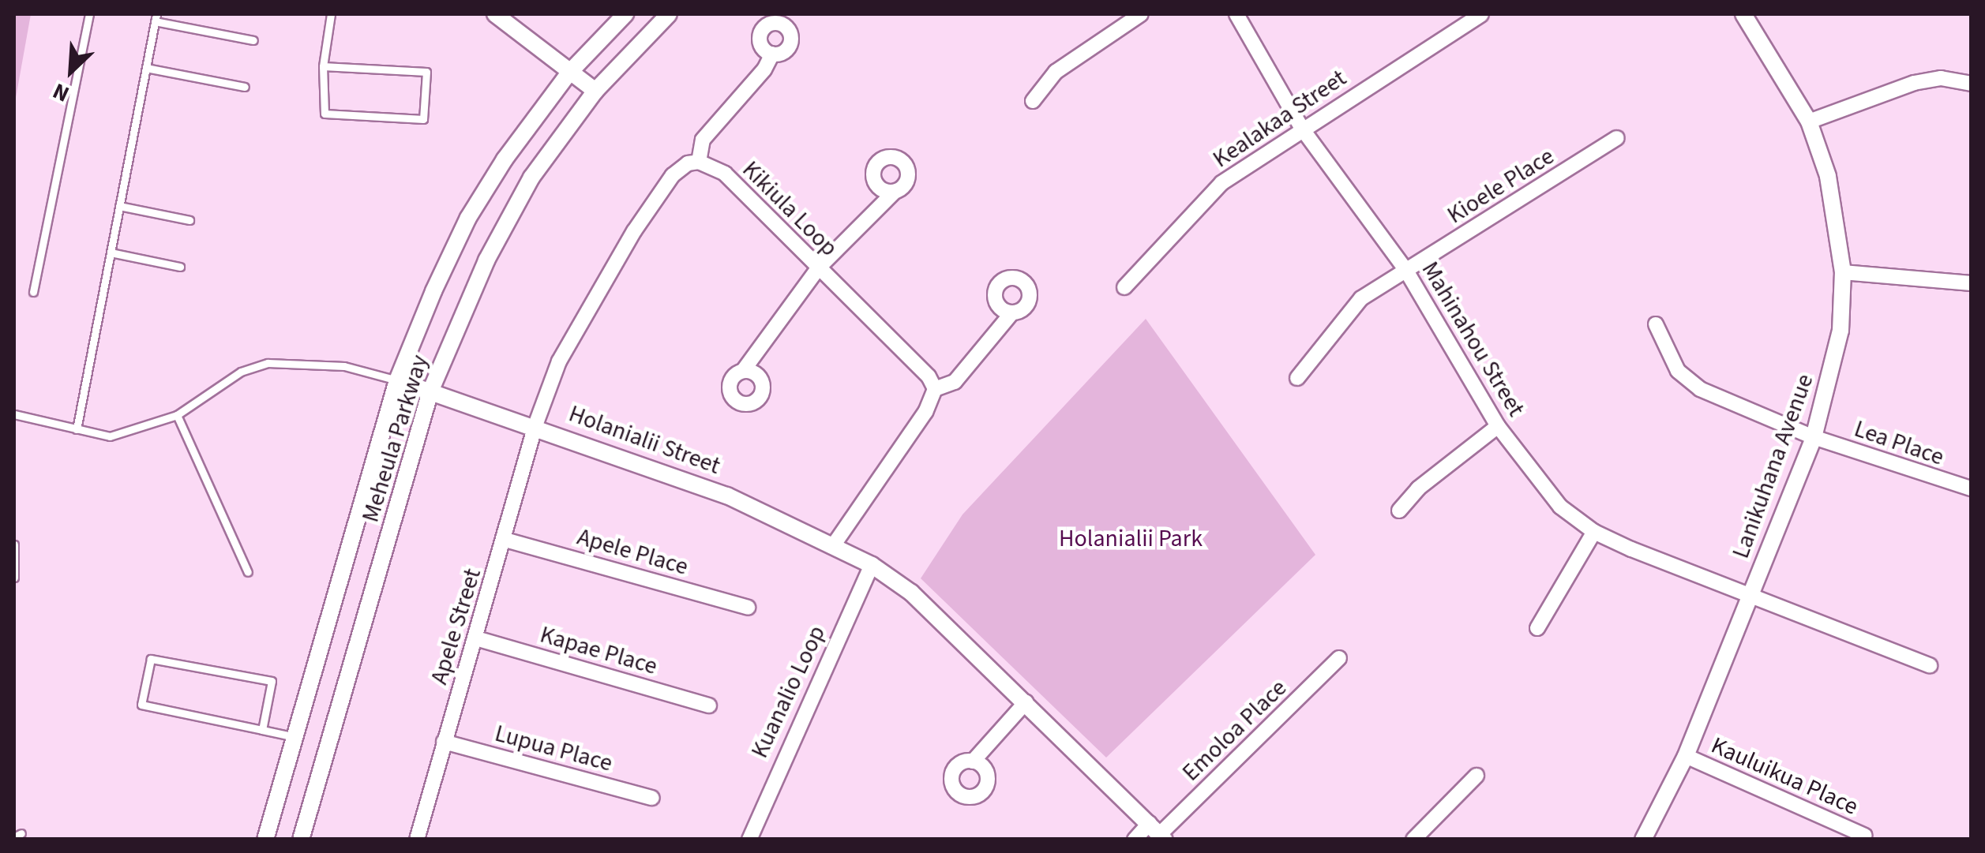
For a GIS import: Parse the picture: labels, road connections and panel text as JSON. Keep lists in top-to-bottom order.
{
  "streets": {
    "street": [
      "Kealakaa Street",
      "Kioele Place",
      "Kikiula Loop",
      "Mahinahou Street",
      "Meheula Parkway",
      "Holanialii Street",
      "Lea Place",
      "Lanikuhana Avenue",
      "Apele Place",
      "Apele Street",
      "Kapae Place",
      "Kuanalio Loop",
      "Emoloa Place",
      "Lupua Place",
      "Kauluikua Place"
    ]
  },
  "crossings": [
    ["Kealakaa Street", "Mahinahou Street"],
    ["Kioele Place", "Mahinahou Street"],
    ["Mahinahou Street", "Lanikuhana Avenue"],
    ["Meheula Parkway", "Holanialii Street"],
    ["Holanialii Street", "Apele Street"],
    ["Holanialii Street", "Kuanalio Loop"],
    ["Holanialii Street", "Emoloa Place"],
    ["Lea Place", "Lanikuhana Avenue"],
    ["Lanikuhana Avenue", "Kauluikua Place"],
    ["Apele Place", "Apele Street"],
    ["Apele Street", "Kapae Place"],
    ["Apele Street", "Lupua Place"]
  ],
  "parks": ["Holanialii Park"],
  "north": "bottom left"
}
